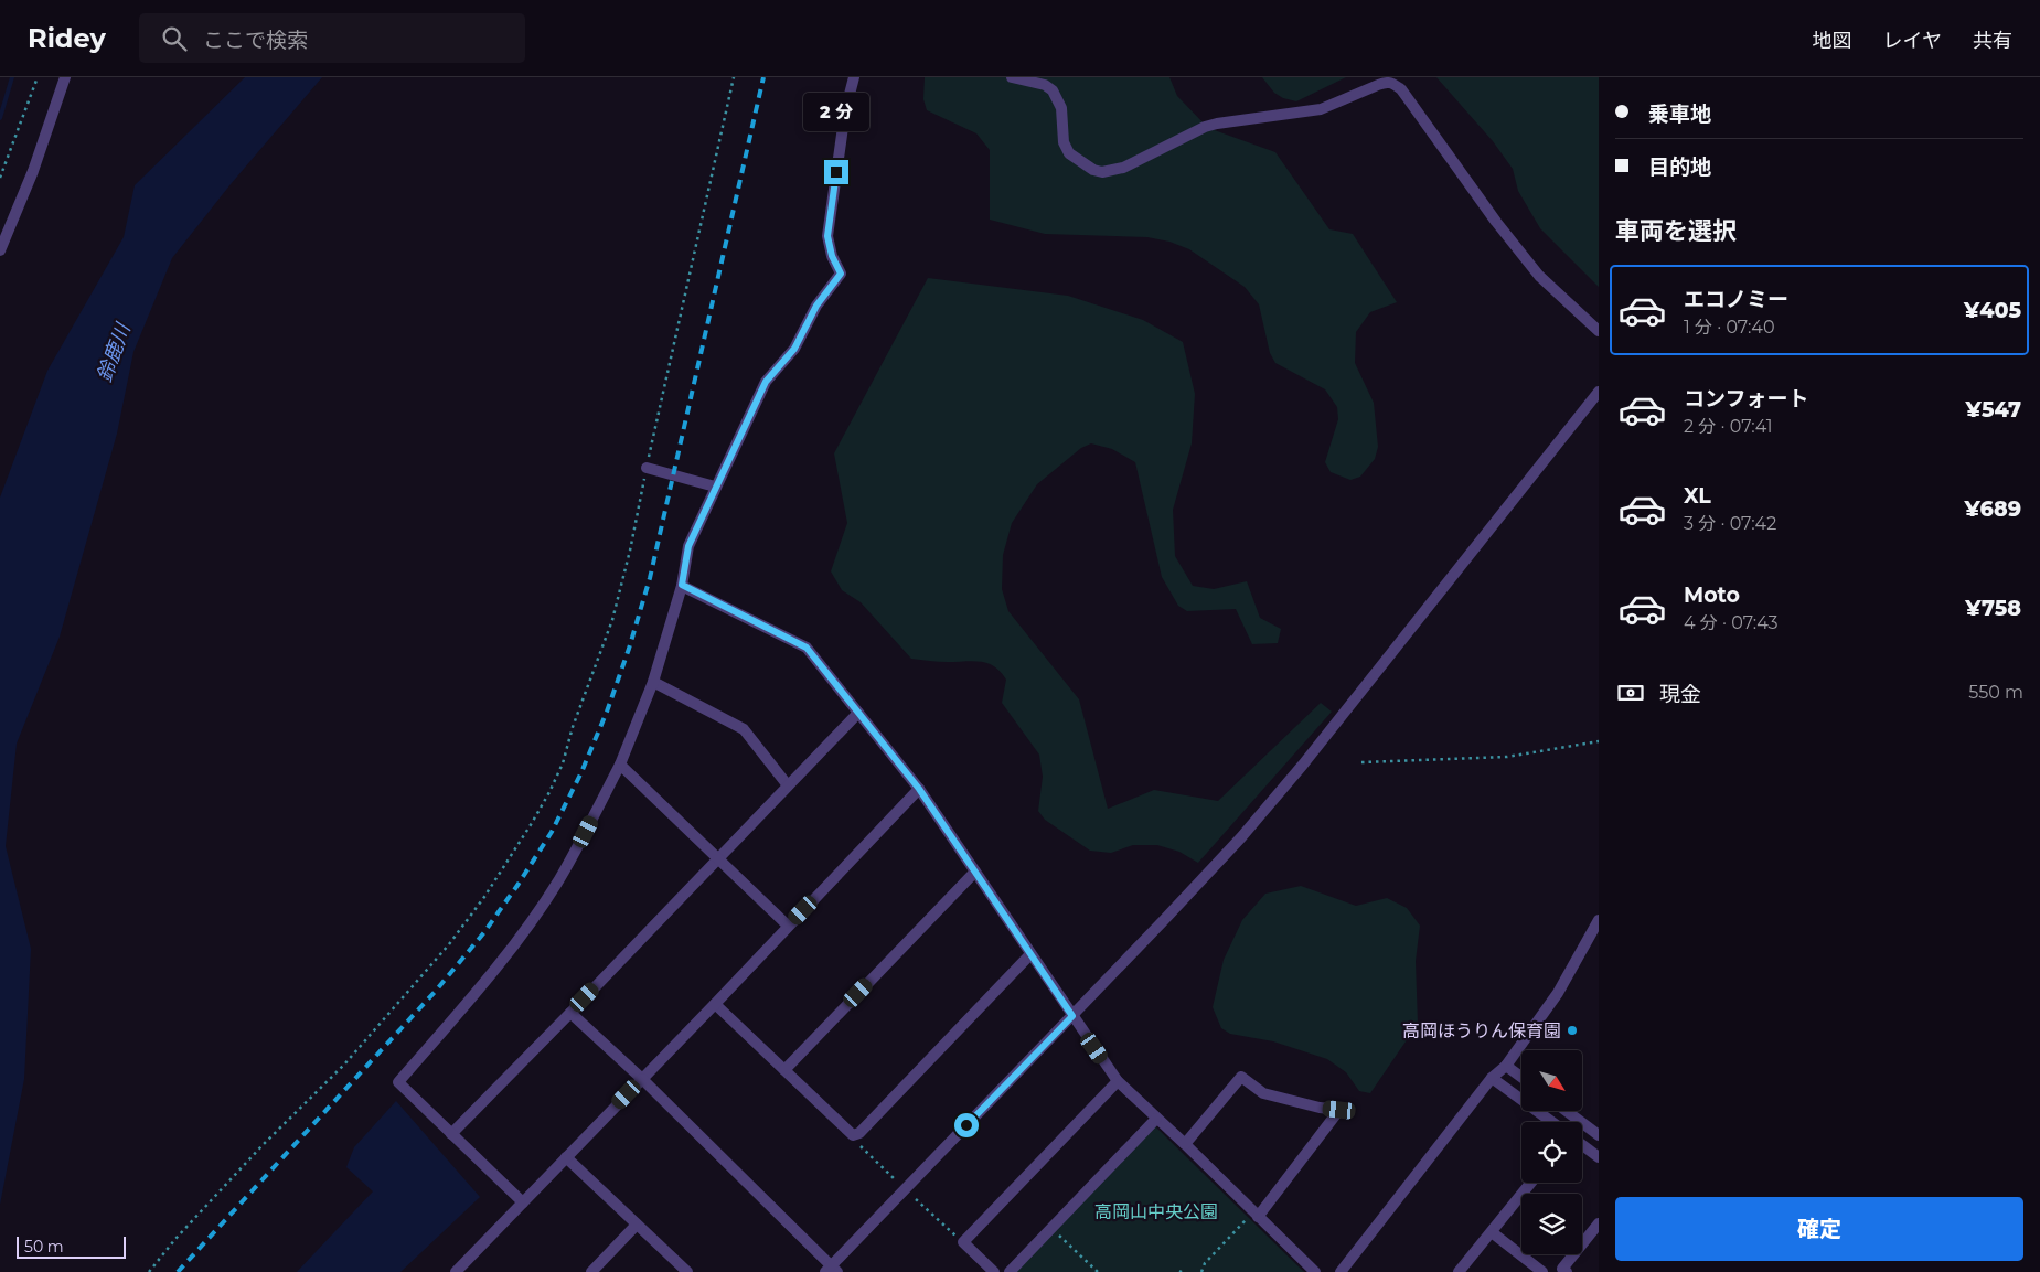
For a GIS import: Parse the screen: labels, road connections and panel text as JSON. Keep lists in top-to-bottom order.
{
  "water": ["鈴鹿川"],
  "parks": ["高岡山中央公園"],
  "places": ["高岡ほうりん保育園"],
  "scale_bar": "50 m",
  "north": "bottom right",
  "page": {
    "header": "Ridey",
    "search": "ここで検索",
    "nav": ["地図", "レイヤ", "共有"],
    "banner": ["乗車地", "目的地"],
    "bubble": "2 分",
    "heading": "車両を選択",
    "list": [
      {
        "name": "エコノミー",
        "note": "1 分 · 07:40",
        "value": "¥405"
      },
      {
        "name": "コンフォート",
        "note": "2 分 · 07:41",
        "value": "¥547"
      },
      {
        "name": "XL",
        "note": "3 分 · 07:42",
        "value": "¥689"
      },
      {
        "name": "Moto",
        "note": "4 分 · 07:43",
        "value": "¥758"
      }
    ],
    "pay": ["現金", "550 m"],
    "buttons": "確定",
    "scale": "50 m"
  }
}
